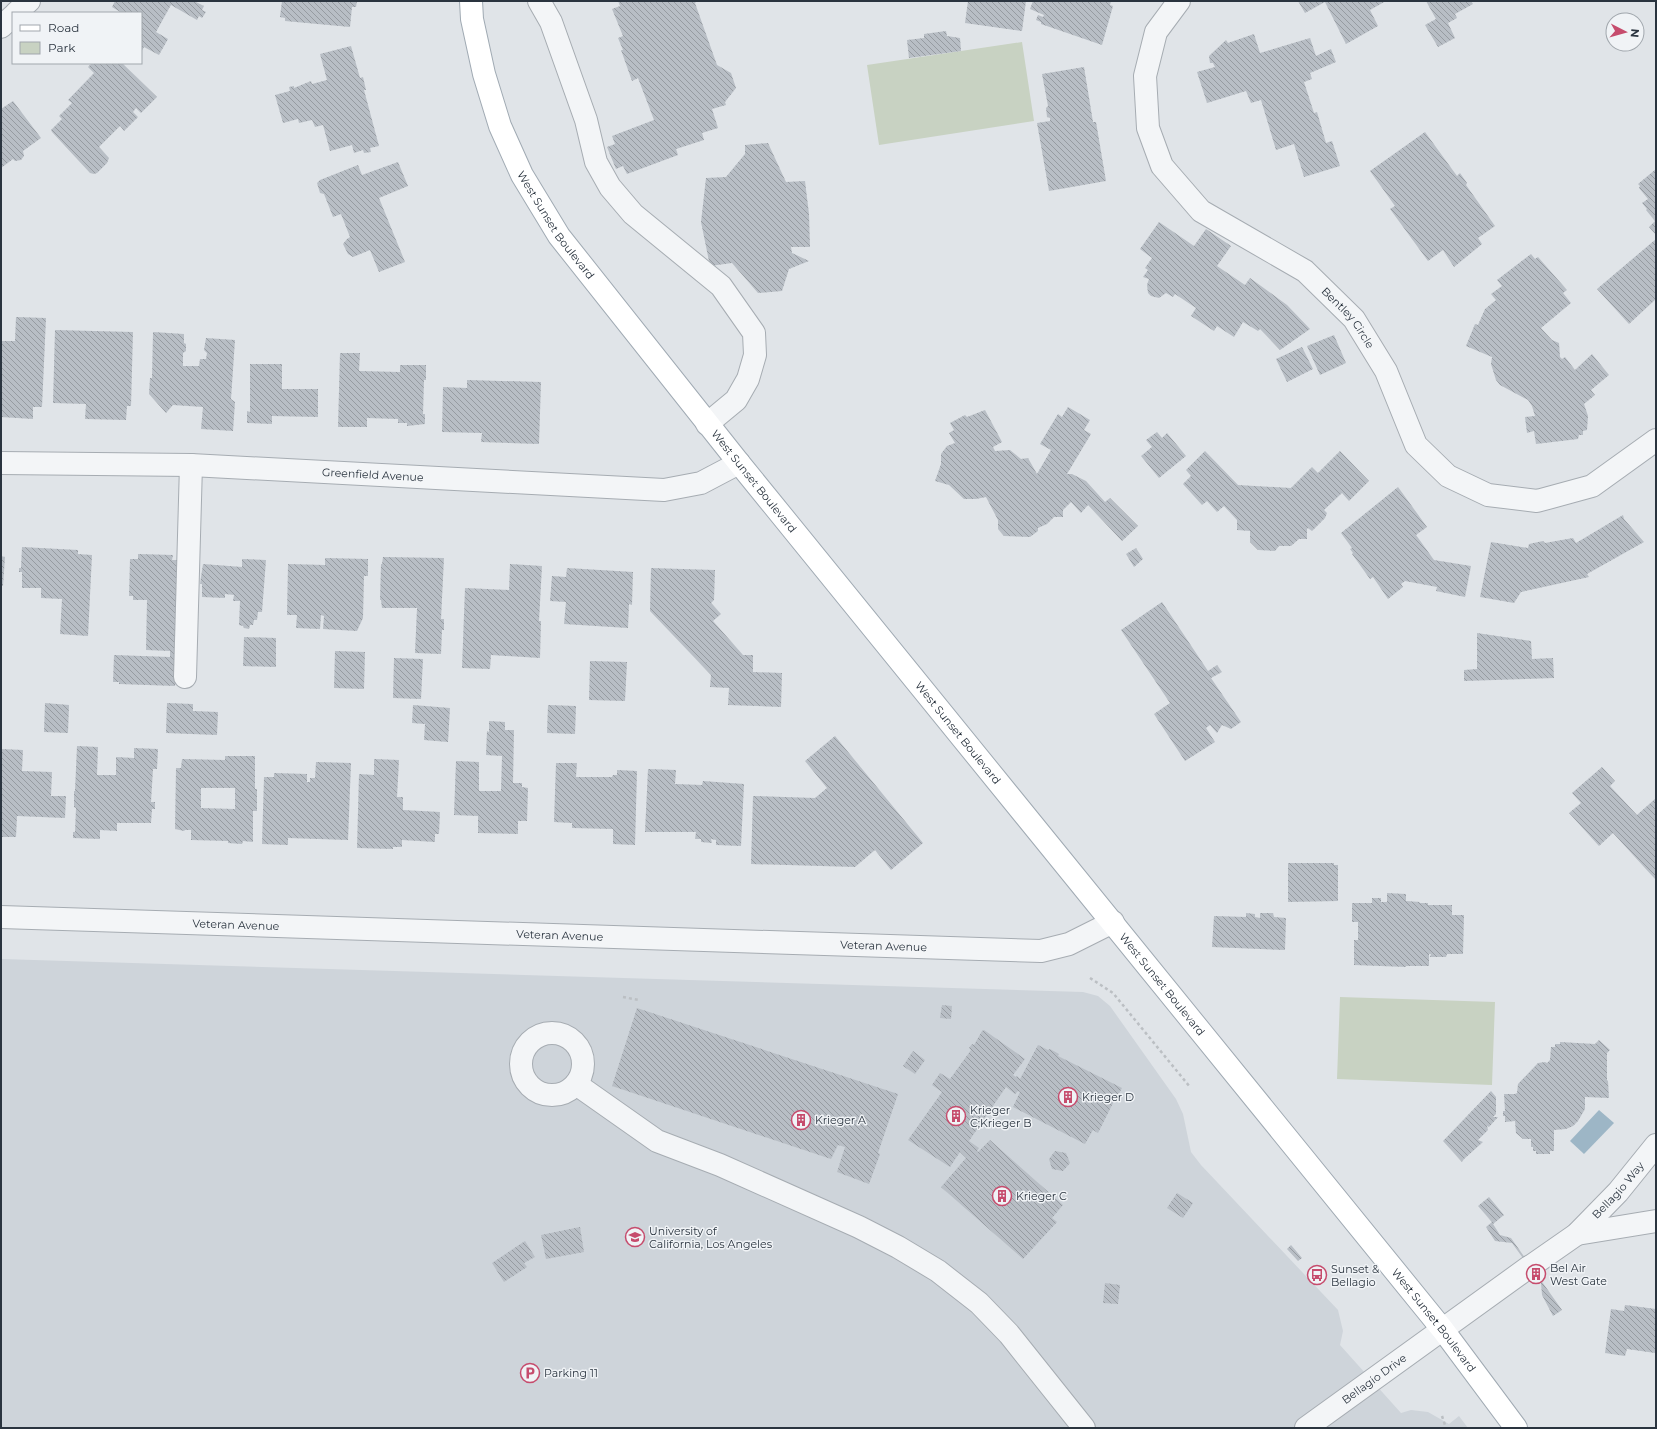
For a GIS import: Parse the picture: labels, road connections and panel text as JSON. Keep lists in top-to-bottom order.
{
  "streets": {
    "main road": ["West Sunset Boulevard"],
    "street": [
      "Bentley Circle",
      "Greenfield Avenue",
      "Veteran Avenue",
      "Bellagio Way",
      "Bellagio Drive"
    ]
  },
  "crossings": [
    ["West Sunset Boulevard", "Greenfield Avenue"],
    ["West Sunset Boulevard", "Veteran Avenue"],
    ["West Sunset Boulevard", "Bellagio Way"],
    ["West Sunset Boulevard", "Bellagio Drive"],
    ["Bellagio Way", "Bellagio Drive"]
  ],
  "places": {
    "building": [
      "Krieger D",
      "Krieger C;Krieger B",
      "Krieger A",
      "Krieger C",
      "Bel Air West Gate"
    ],
    "school or university": ["University of California, Los Angeles"],
    "bus stop": ["Sunset & Bellagio"],
    "parking": ["Parking 11"]
  },
  "legend": ["Road", "Park"],
  "north": "right"
}
